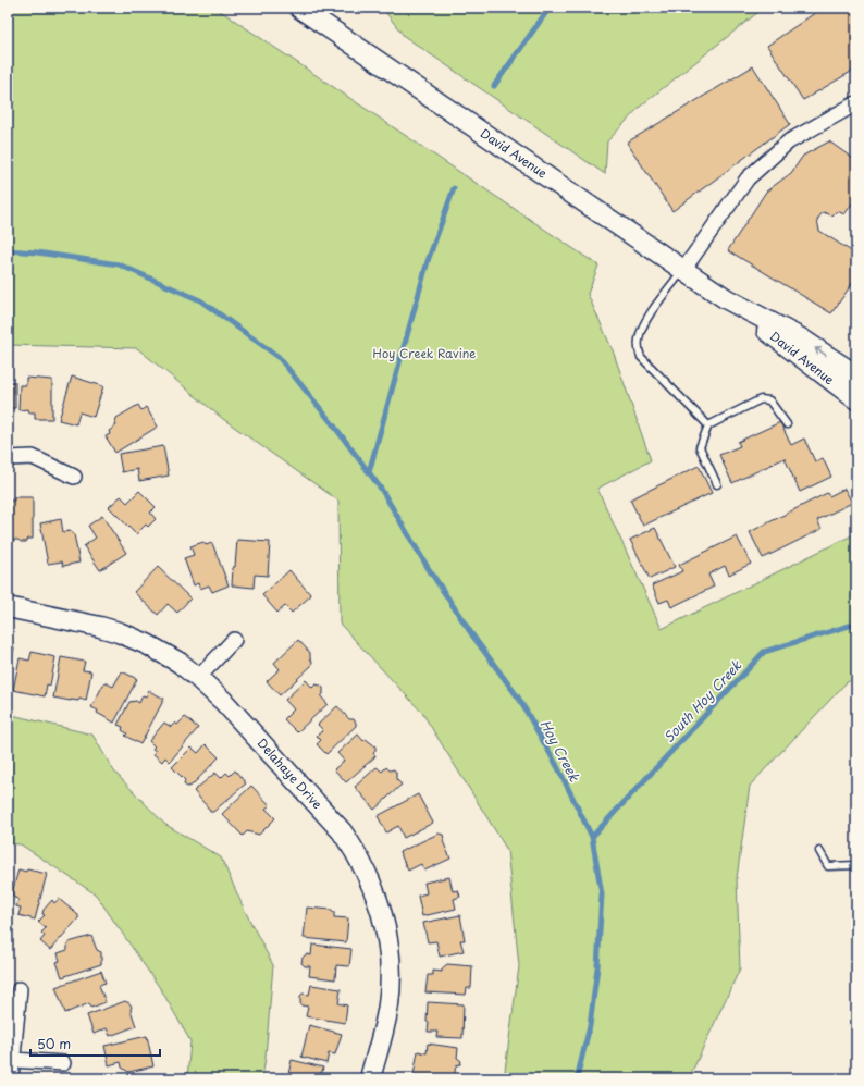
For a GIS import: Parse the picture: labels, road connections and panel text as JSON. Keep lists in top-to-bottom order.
{
  "streets": {
    "main road": ["David Avenue", "Delahaye Drive"]
  },
  "water": ["South Hoy Creek", "Hoy Creek"],
  "parks": ["Hoy Creek Ravine"],
  "scale_bar": "50 m"
}
